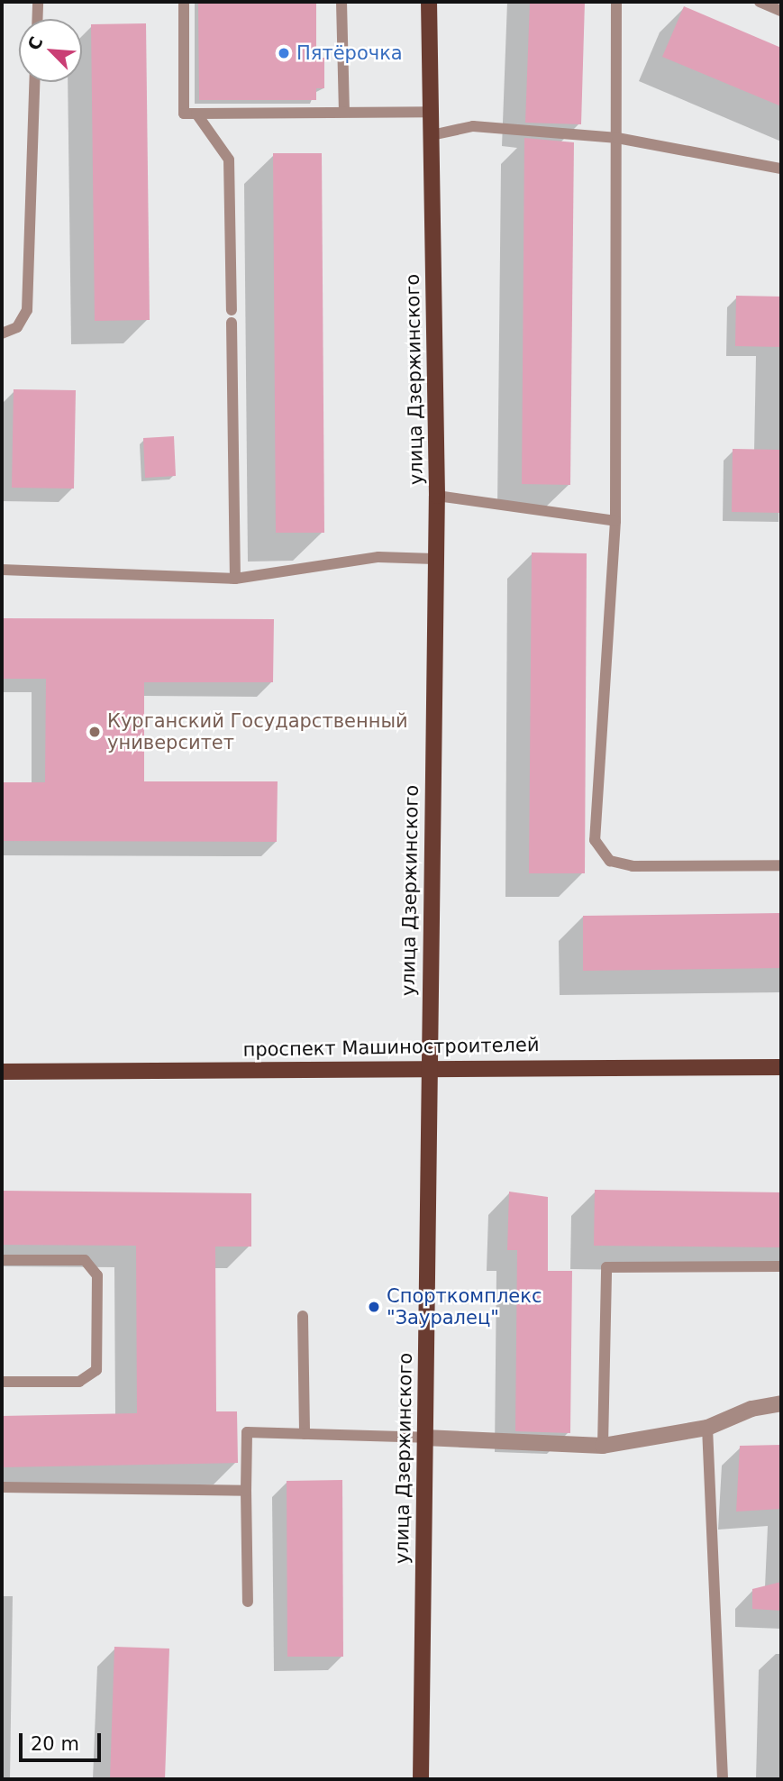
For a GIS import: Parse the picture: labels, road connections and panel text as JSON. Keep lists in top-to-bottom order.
{
  "streets": {
    "main road": ["улица Дзержинского", "проспект Машиностроителей"]
  },
  "crossings": [
    ["улица Дзержинского", "проспект Машиностроителей"]
  ],
  "places": ["Пятёрочка", "Курганский Государственный университет", "Спорткомплекс \"Зауралец\""],
  "scale_bar": "20 m",
  "north": "top left"
}
